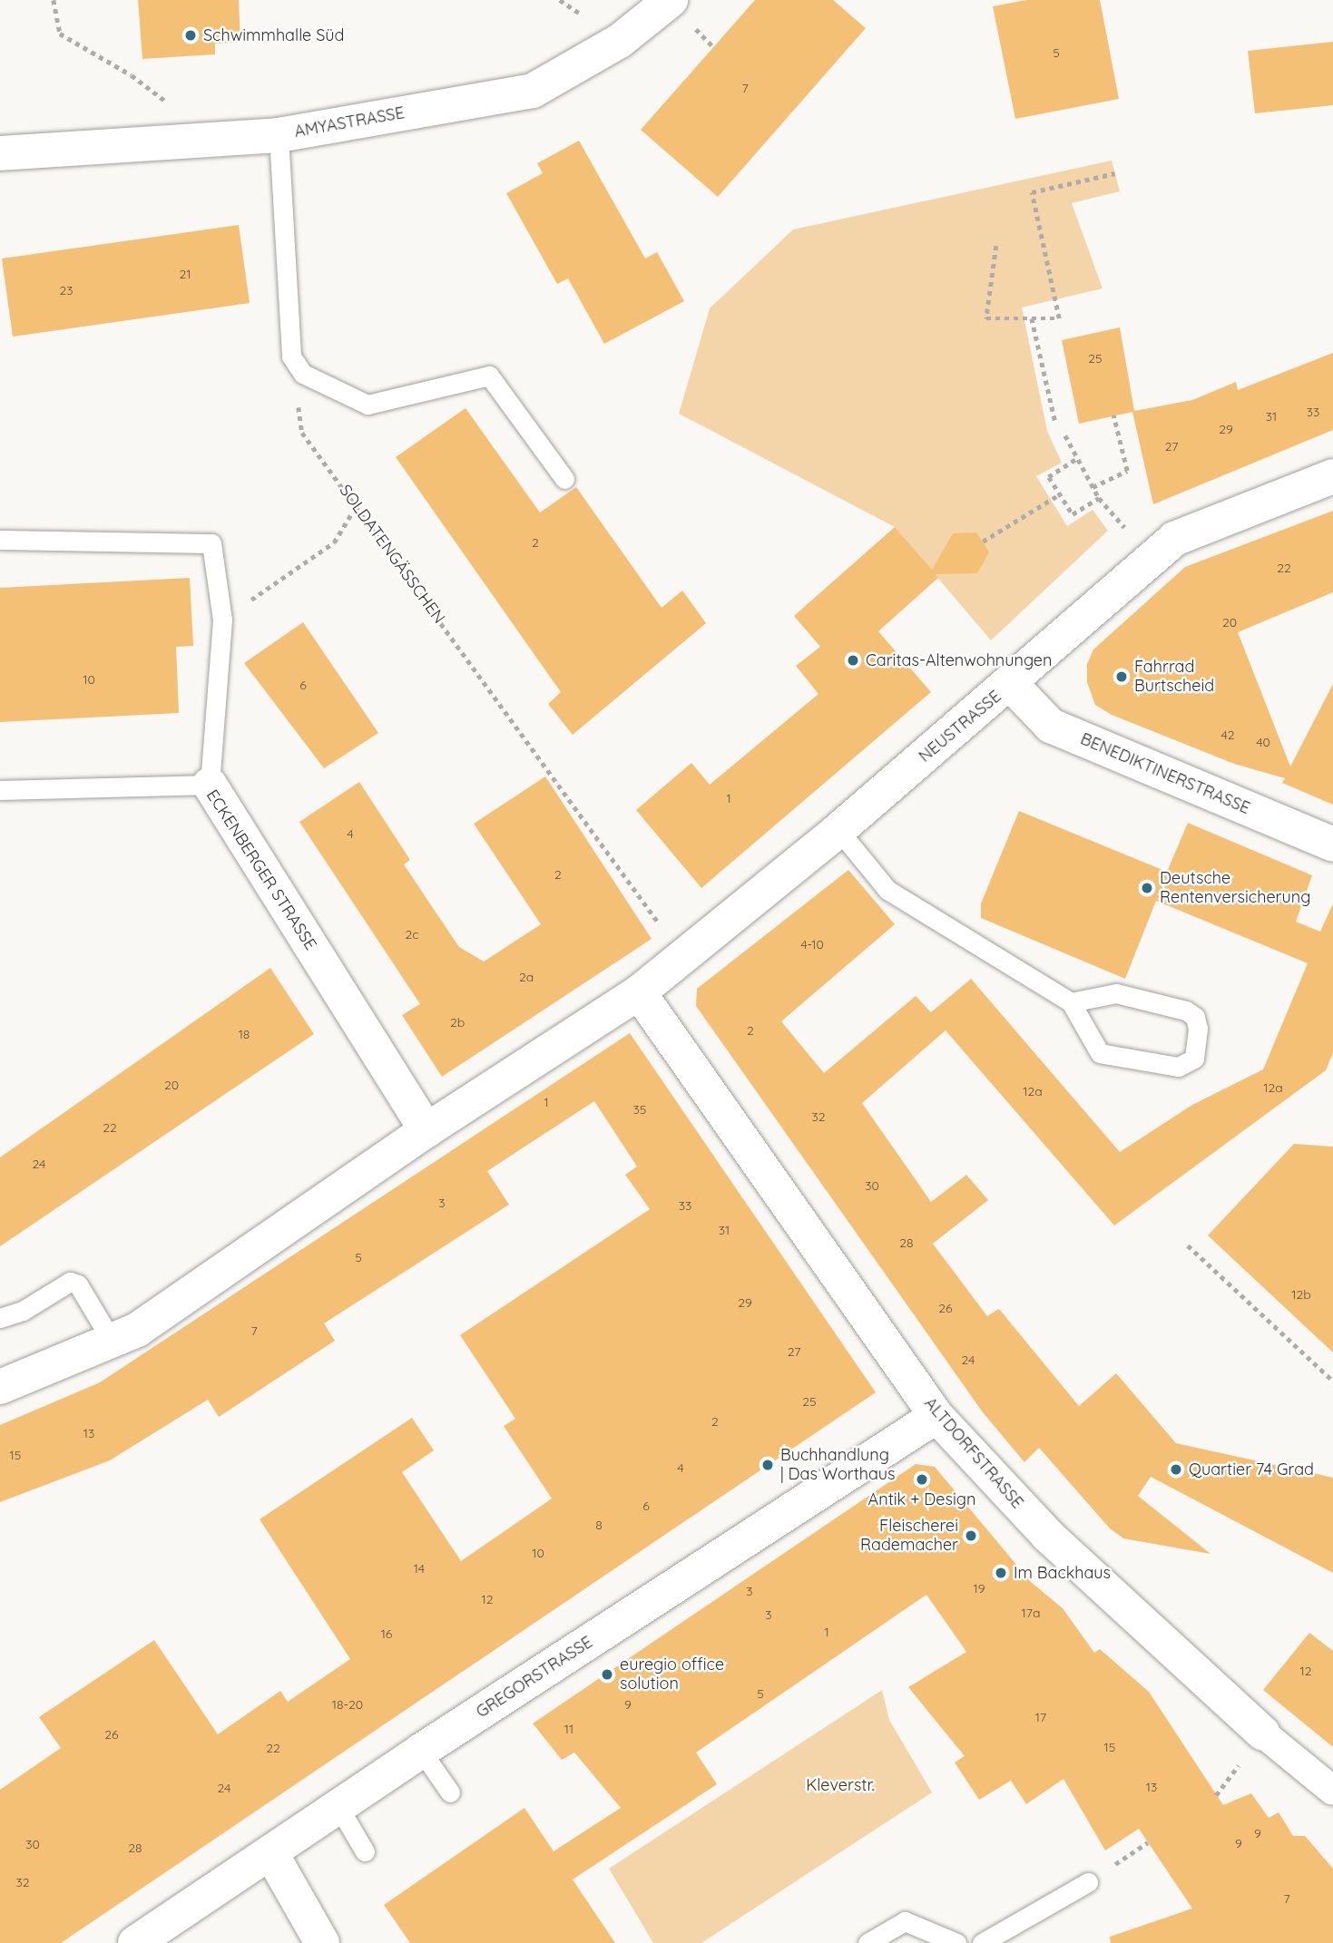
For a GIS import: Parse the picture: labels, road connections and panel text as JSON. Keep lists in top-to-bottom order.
{
  "streets": {
    "street": [
      "AMYASTRASSE",
      "NEUSTRASSE",
      "BENEDIKTINERSTRASSE",
      "ECKENBERGER STRASSE",
      "ALTDORFSTRASSE",
      "GREGORSTRASSE"
    ],
    "path": ["SOLDATENGÄSSCHEN"]
  },
  "crossings": [
    ["NEUSTRASSE", "BENEDIKTINERSTRASSE"],
    ["NEUSTRASSE", "ALTDORFSTRASSE"],
    ["ALTDORFSTRASSE", "GREGORSTRASSE"]
  ],
  "parks": ["Kleverstr."],
  "places": [
    "Schwimmhalle Süd",
    "Caritas-Altenwohnungen",
    "Fahrrad Burtscheid",
    "Deutsche Rentenversicherung",
    "Buchhandlung | Das Worthaus",
    "Quartier 74 Grad",
    "Antik + Design",
    "Fleischerei Rademacher",
    "Im Backhaus",
    "euregio office solution"
  ],
  "house_numbers": [
    "5",
    "7",
    "21",
    "23",
    "25",
    "33",
    "31",
    "29",
    "27",
    "2",
    "22",
    "20",
    "10",
    "6",
    "42",
    "40",
    "1",
    "4",
    "2",
    "2c",
    "4-10",
    "2a",
    "2b",
    "2",
    "18",
    "20",
    "12a",
    "12a",
    "1",
    "35",
    "32",
    "22",
    "24",
    "30",
    "3",
    "33",
    "31",
    "28",
    "5",
    "12b",
    "29",
    "26",
    "7",
    "27",
    "24",
    "25",
    "2",
    "13",
    "15",
    "4",
    "6",
    "8",
    "10",
    "14",
    "19",
    "3",
    "12",
    "17a",
    "3",
    "1",
    "16",
    "12",
    "5",
    "18-20",
    "9",
    "17",
    "11",
    "26",
    "15",
    "22",
    "13",
    "24",
    "9",
    "9",
    "30",
    "28",
    "32",
    "7"
  ]
}
